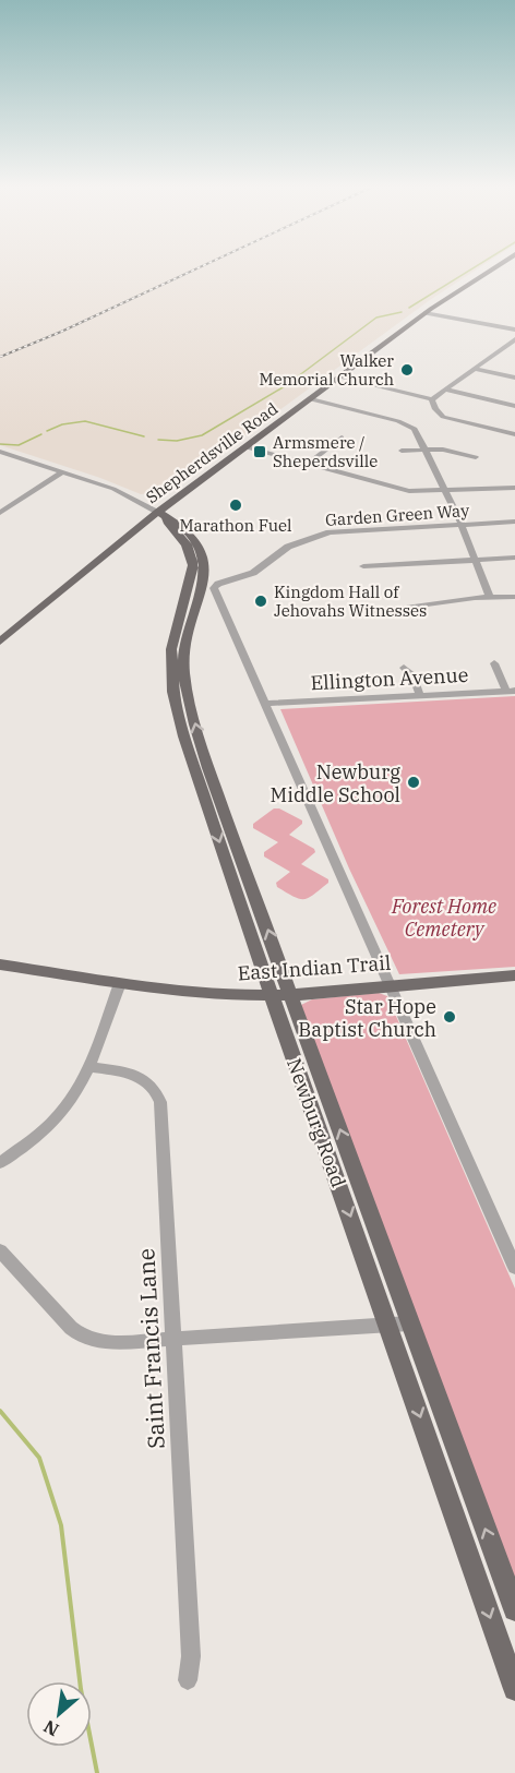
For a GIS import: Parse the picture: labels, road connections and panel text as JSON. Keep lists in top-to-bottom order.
{
  "streets": {
    "main road": ["Shepherdsville Road", "East Indian Trail", "Newburg Road"],
    "street": ["Garden Green Way", "Ellington Avenue", "Saint Francis Lane"]
  },
  "crossings": [
    ["Shepherdsville Road", "Newburg Road"],
    ["Garden Green Way", "Ellington Avenue"],
    ["East Indian Trail", "Newburg Road"]
  ],
  "parks": ["Forest Home Cemetery"],
  "places": {
    "other": [
      "Walker Memorial Church",
      "Marathon Fuel",
      "Kingdom Hall of Jehovahs Witnesses",
      "Newburg Middle School",
      "Star Hope Baptist Church"
    ],
    "transit": ["Armsmere / Sheperdsville"]
  },
  "north": "bottom left"
}
